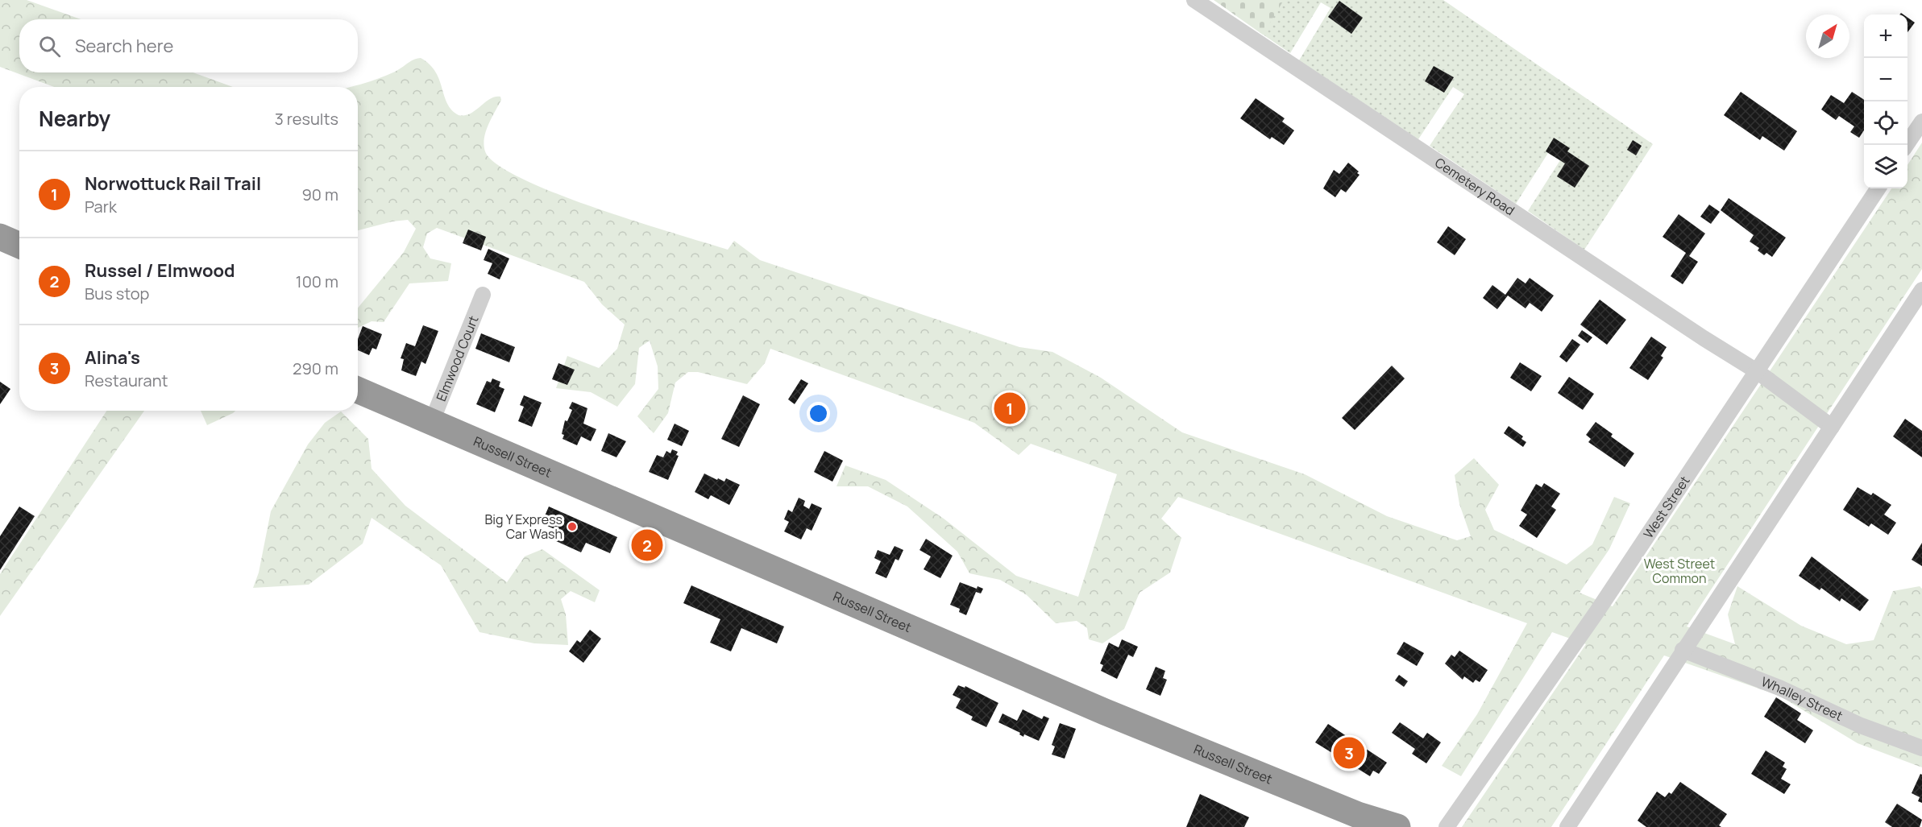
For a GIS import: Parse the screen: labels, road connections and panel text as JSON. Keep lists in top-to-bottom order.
{
  "streets": {
    "highway": ["Russell Street"],
    "street": [
      "Cemetery Road",
      "Elmwood Court",
      "West Street",
      "Whalley Street"
    ]
  },
  "crossings": [
    ["Cemetery Road", "West Street"],
    ["Elmwood Court", "Russell Street"]
  ],
  "parks": ["West Street Common"],
  "places": ["Big Y Express Car Wash"],
  "north": "top right",
  "page": {
    "map_buttons": ["+", "−"],
    "search": "Search here",
    "heading": ["Nearby", "3 results"],
    "list": [
      {
        "mark": "1",
        "name": "Norwottuck Rail Trail",
        "note": "Park",
        "value": "90 m"
      },
      {
        "mark": "2",
        "name": "Russel / Elmwood",
        "note": "Bus stop",
        "value": "100 m"
      },
      {
        "mark": "3",
        "name": "Alina's",
        "note": "Restaurant",
        "value": "290 m"
      }
    ],
    "pins": ["1", "2", "3"]
  }
}
